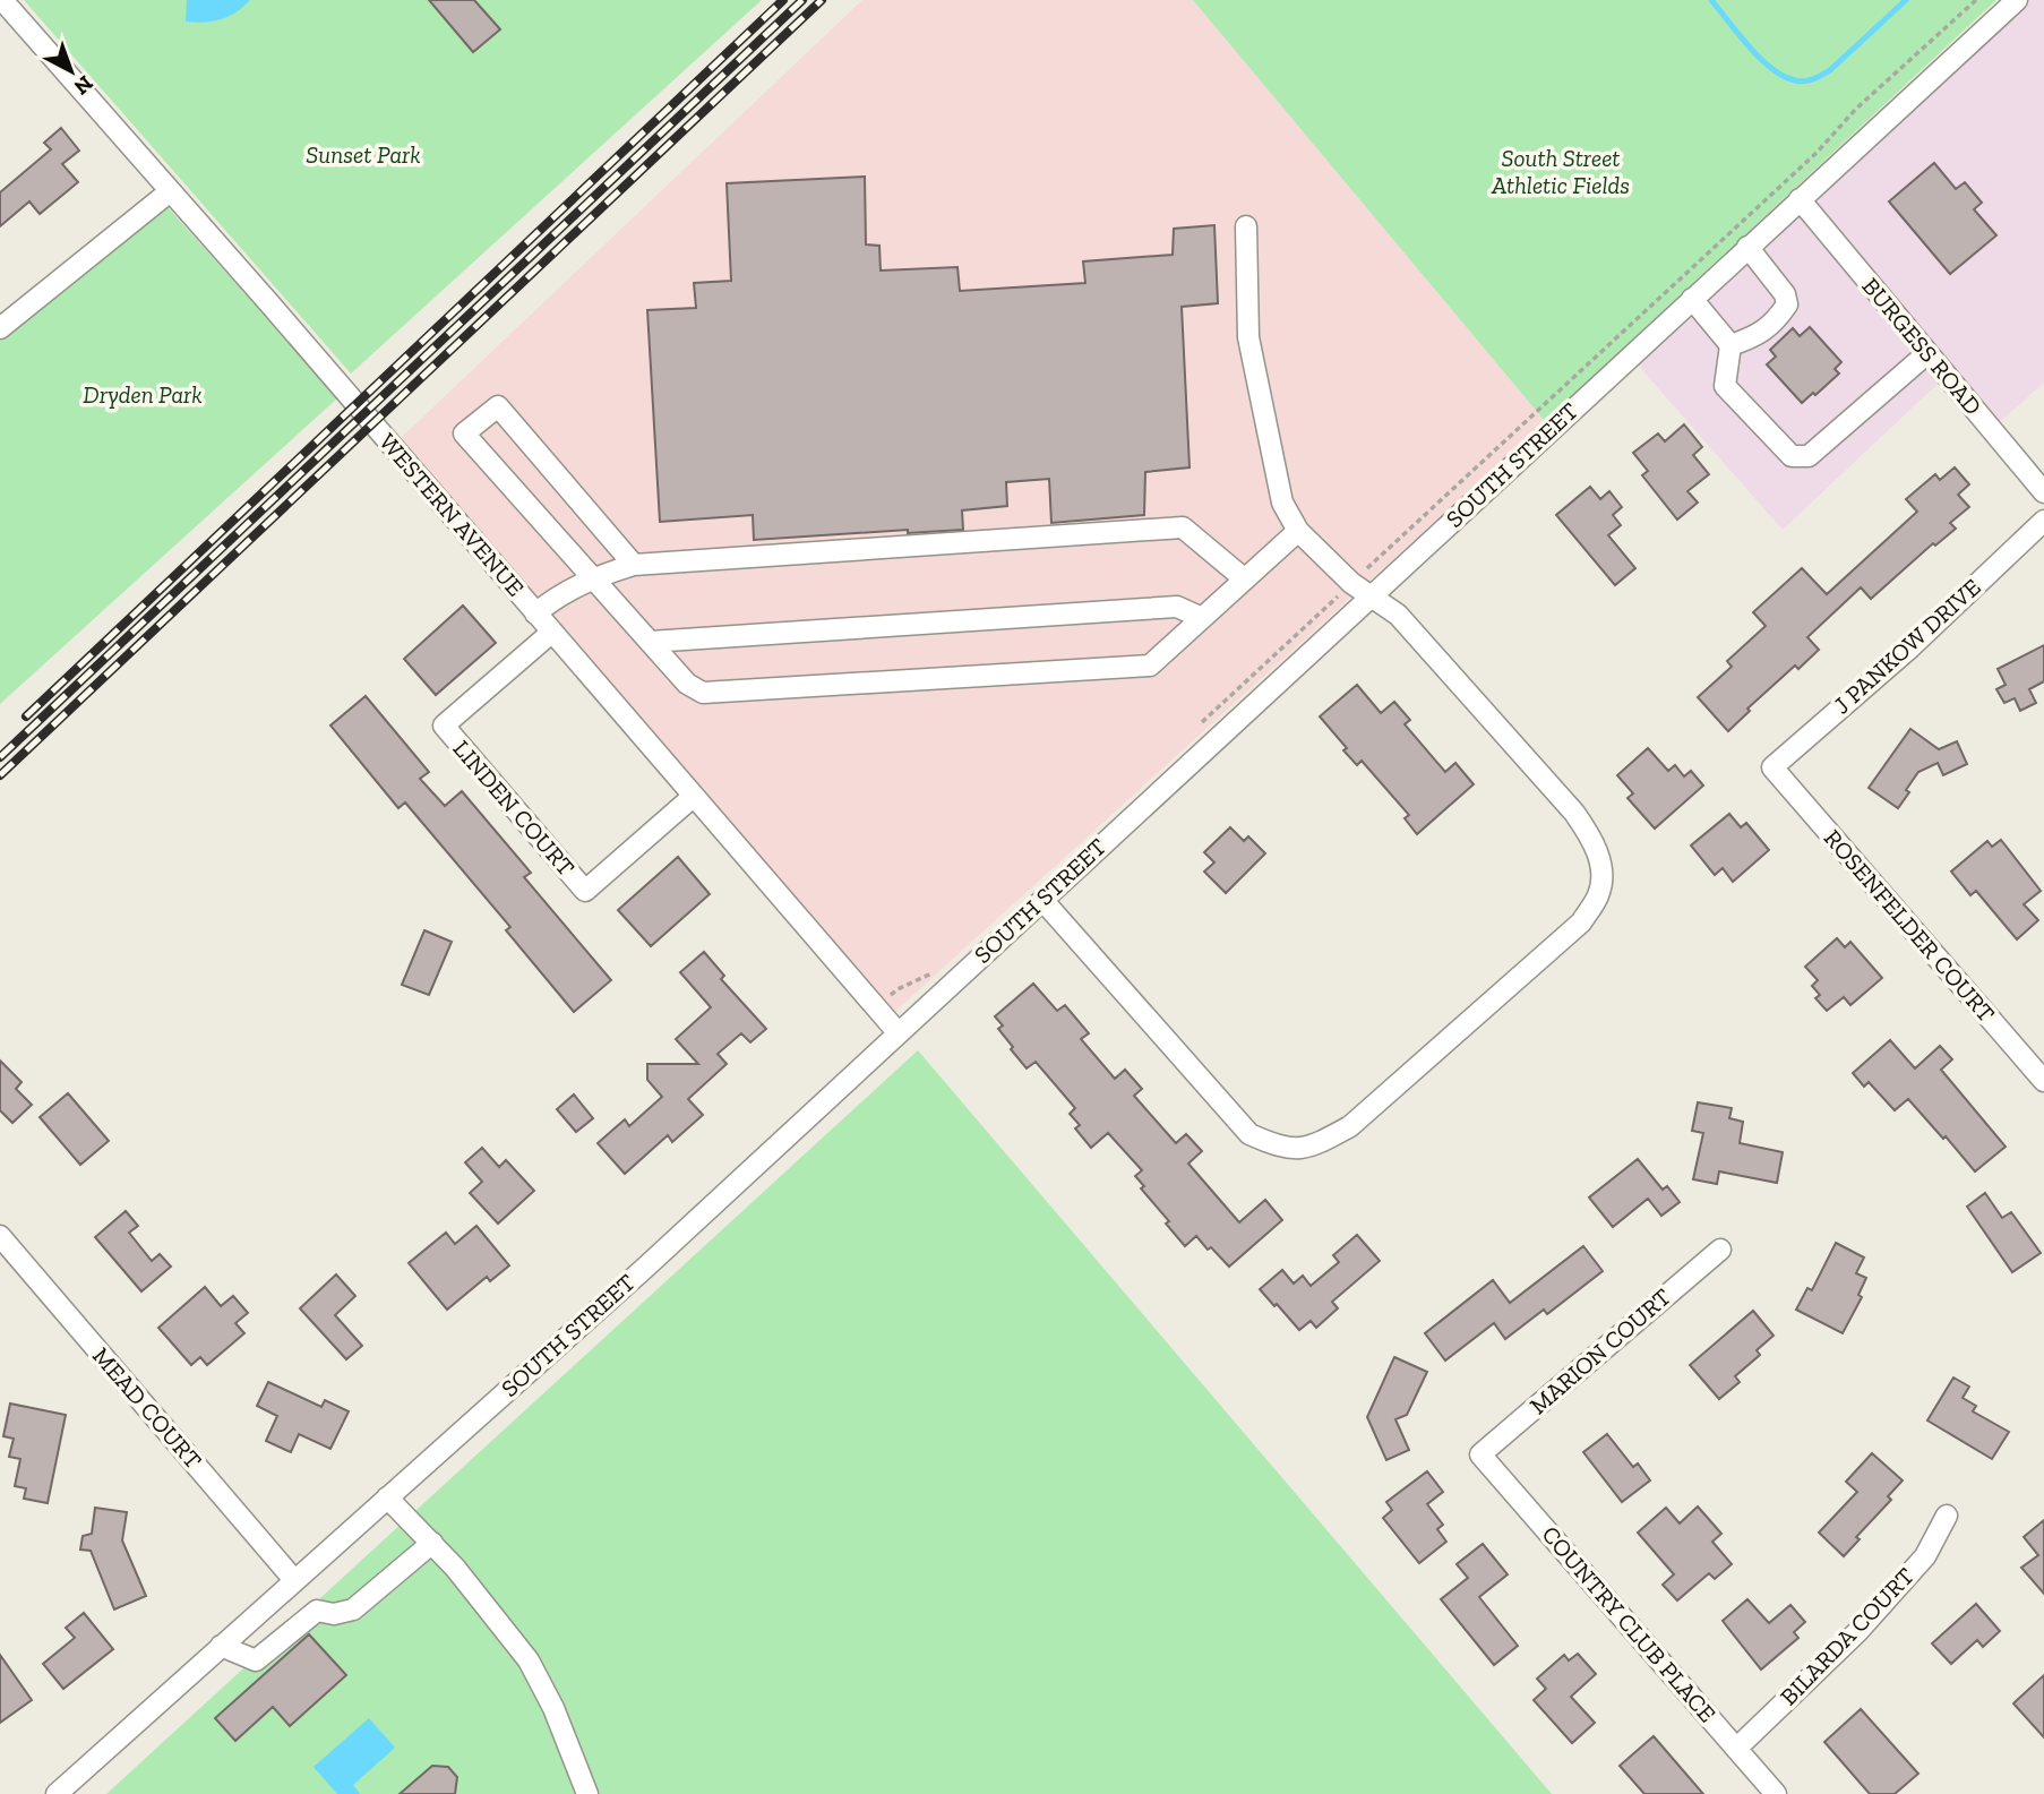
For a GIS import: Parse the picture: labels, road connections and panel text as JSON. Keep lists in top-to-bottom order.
{
  "streets": {
    "street": [
      "BURGESS ROAD",
      "SOUTH STREET",
      "WESTERN AVENUE",
      "J PANKOW DRIVE",
      "LINDEN COURT",
      "ROSENFELDER COURT",
      "MARION COURT",
      "MEAD COURT",
      "COUNTRY CLUB PLACE",
      "BILARDA COURT"
    ]
  },
  "crossings": [
    ["BURGESS ROAD", "SOUTH STREET"],
    ["SOUTH STREET", "WESTERN AVENUE"],
    ["SOUTH STREET", "MEAD COURT"],
    ["WESTERN AVENUE", "LINDEN COURT"],
    ["J PANKOW DRIVE", "ROSENFELDER COURT"],
    ["MARION COURT", "COUNTRY CLUB PLACE"],
    ["COUNTRY CLUB PLACE", "BILARDA COURT"]
  ],
  "parks": ["Sunset Park", "South Street Athletic Fields", "Dryden Park"],
  "north": "bottom right"
}
